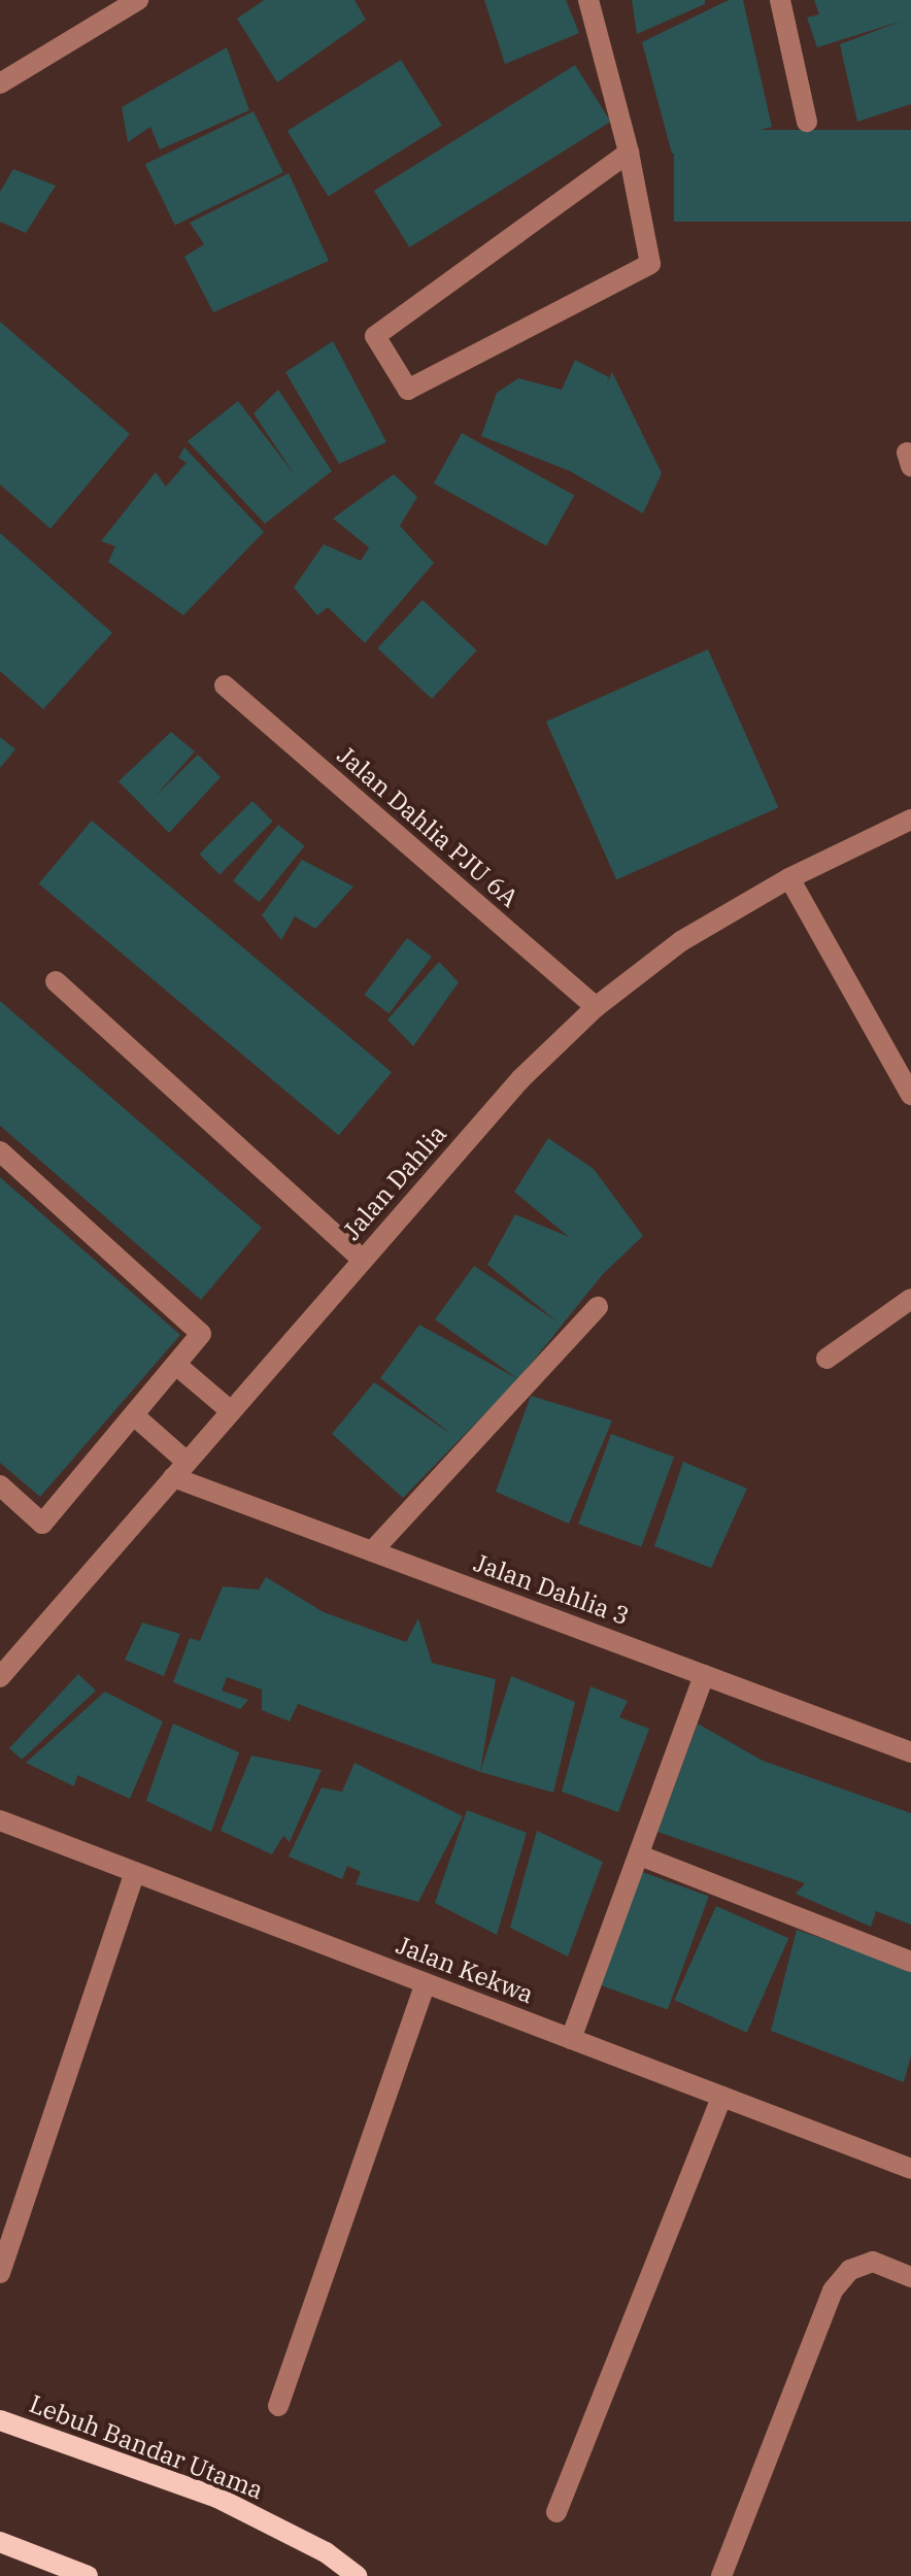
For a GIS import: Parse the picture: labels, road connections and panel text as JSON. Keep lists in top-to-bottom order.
{
  "streets": {
    "main road": ["Lebuh Bandar Utama"],
    "street": [
      "Jalan Dahlia PJU 6A",
      "Jalan Dahlia",
      "Jalan Dahlia 3",
      "Jalan Kekwa"
    ]
  },
  "crossings": [
    ["Jalan Dahlia PJU 6A", "Jalan Dahlia"],
    ["Jalan Dahlia", "Jalan Dahlia 3"]
  ]
}
